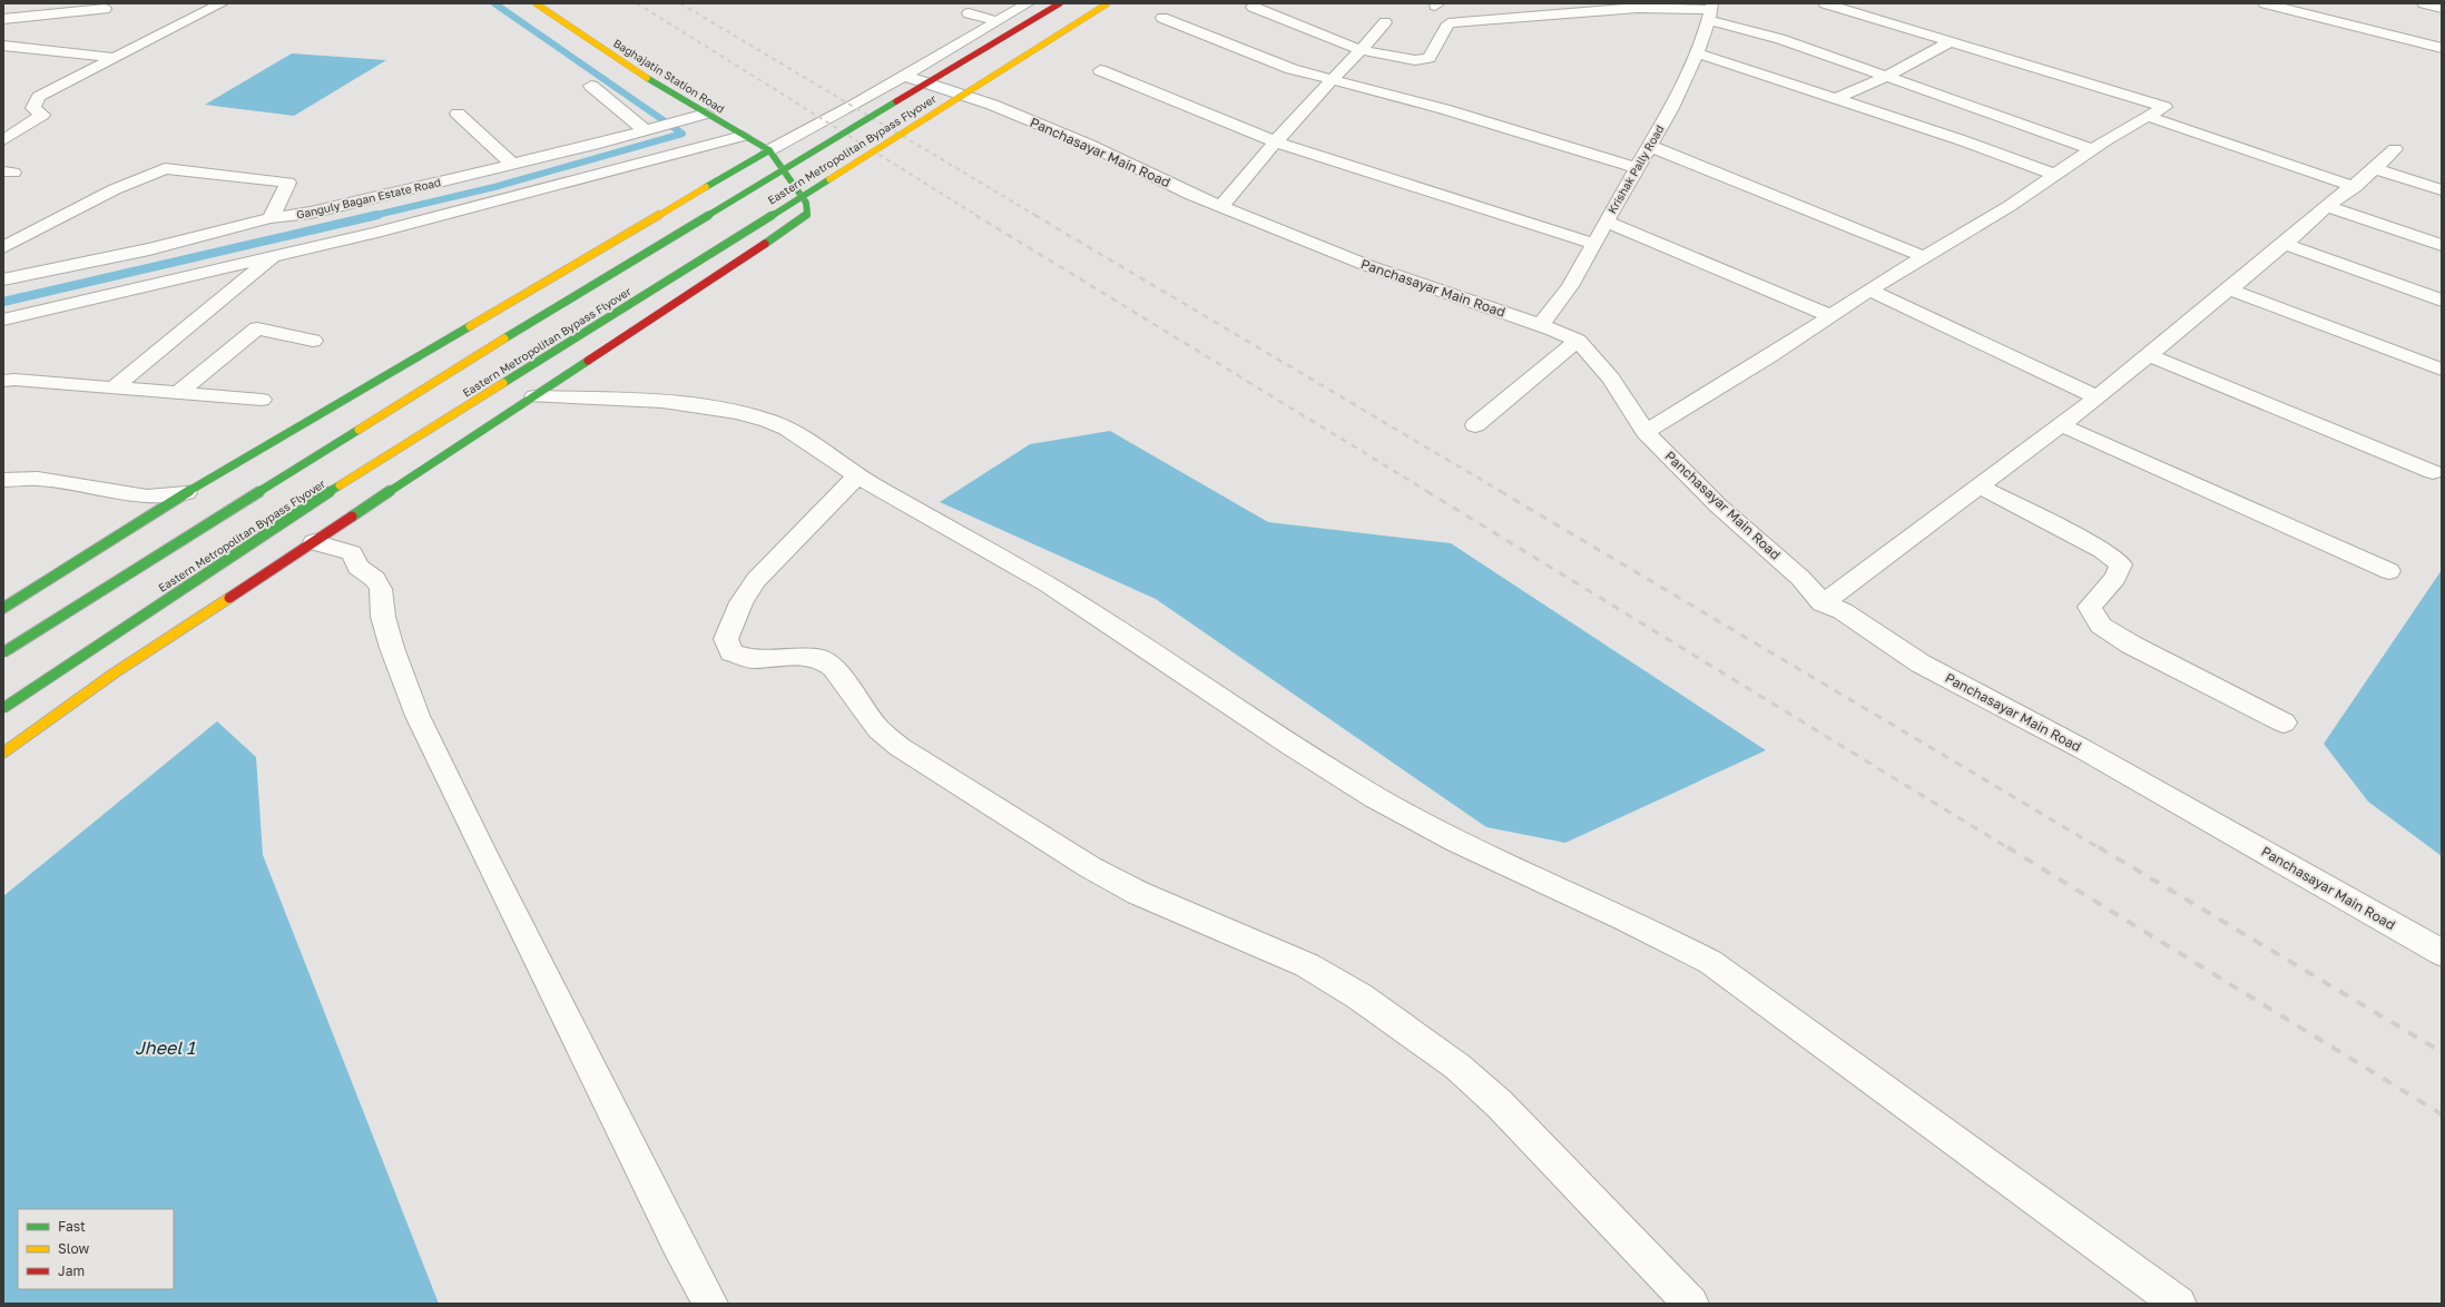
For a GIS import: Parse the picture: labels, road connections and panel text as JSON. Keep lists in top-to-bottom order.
{
  "streets": {
    "main road": ["Baghajatin Station Road", "Eastern Metropolitan Bypass Flyover"],
    "street": ["Panchasayar Main Road", "Krishak Pally Road", "Ganguly Bagan Estate Road"]
  },
  "crossings": [
    ["Baghajatin Station Road", "Ganguly Bagan Estate Road"],
    ["Panchasayar Main Road", "Krishak Pally Road"]
  ],
  "water": ["Jheel 1"],
  "legend": ["Fast", "Slow", "Jam"]
}
